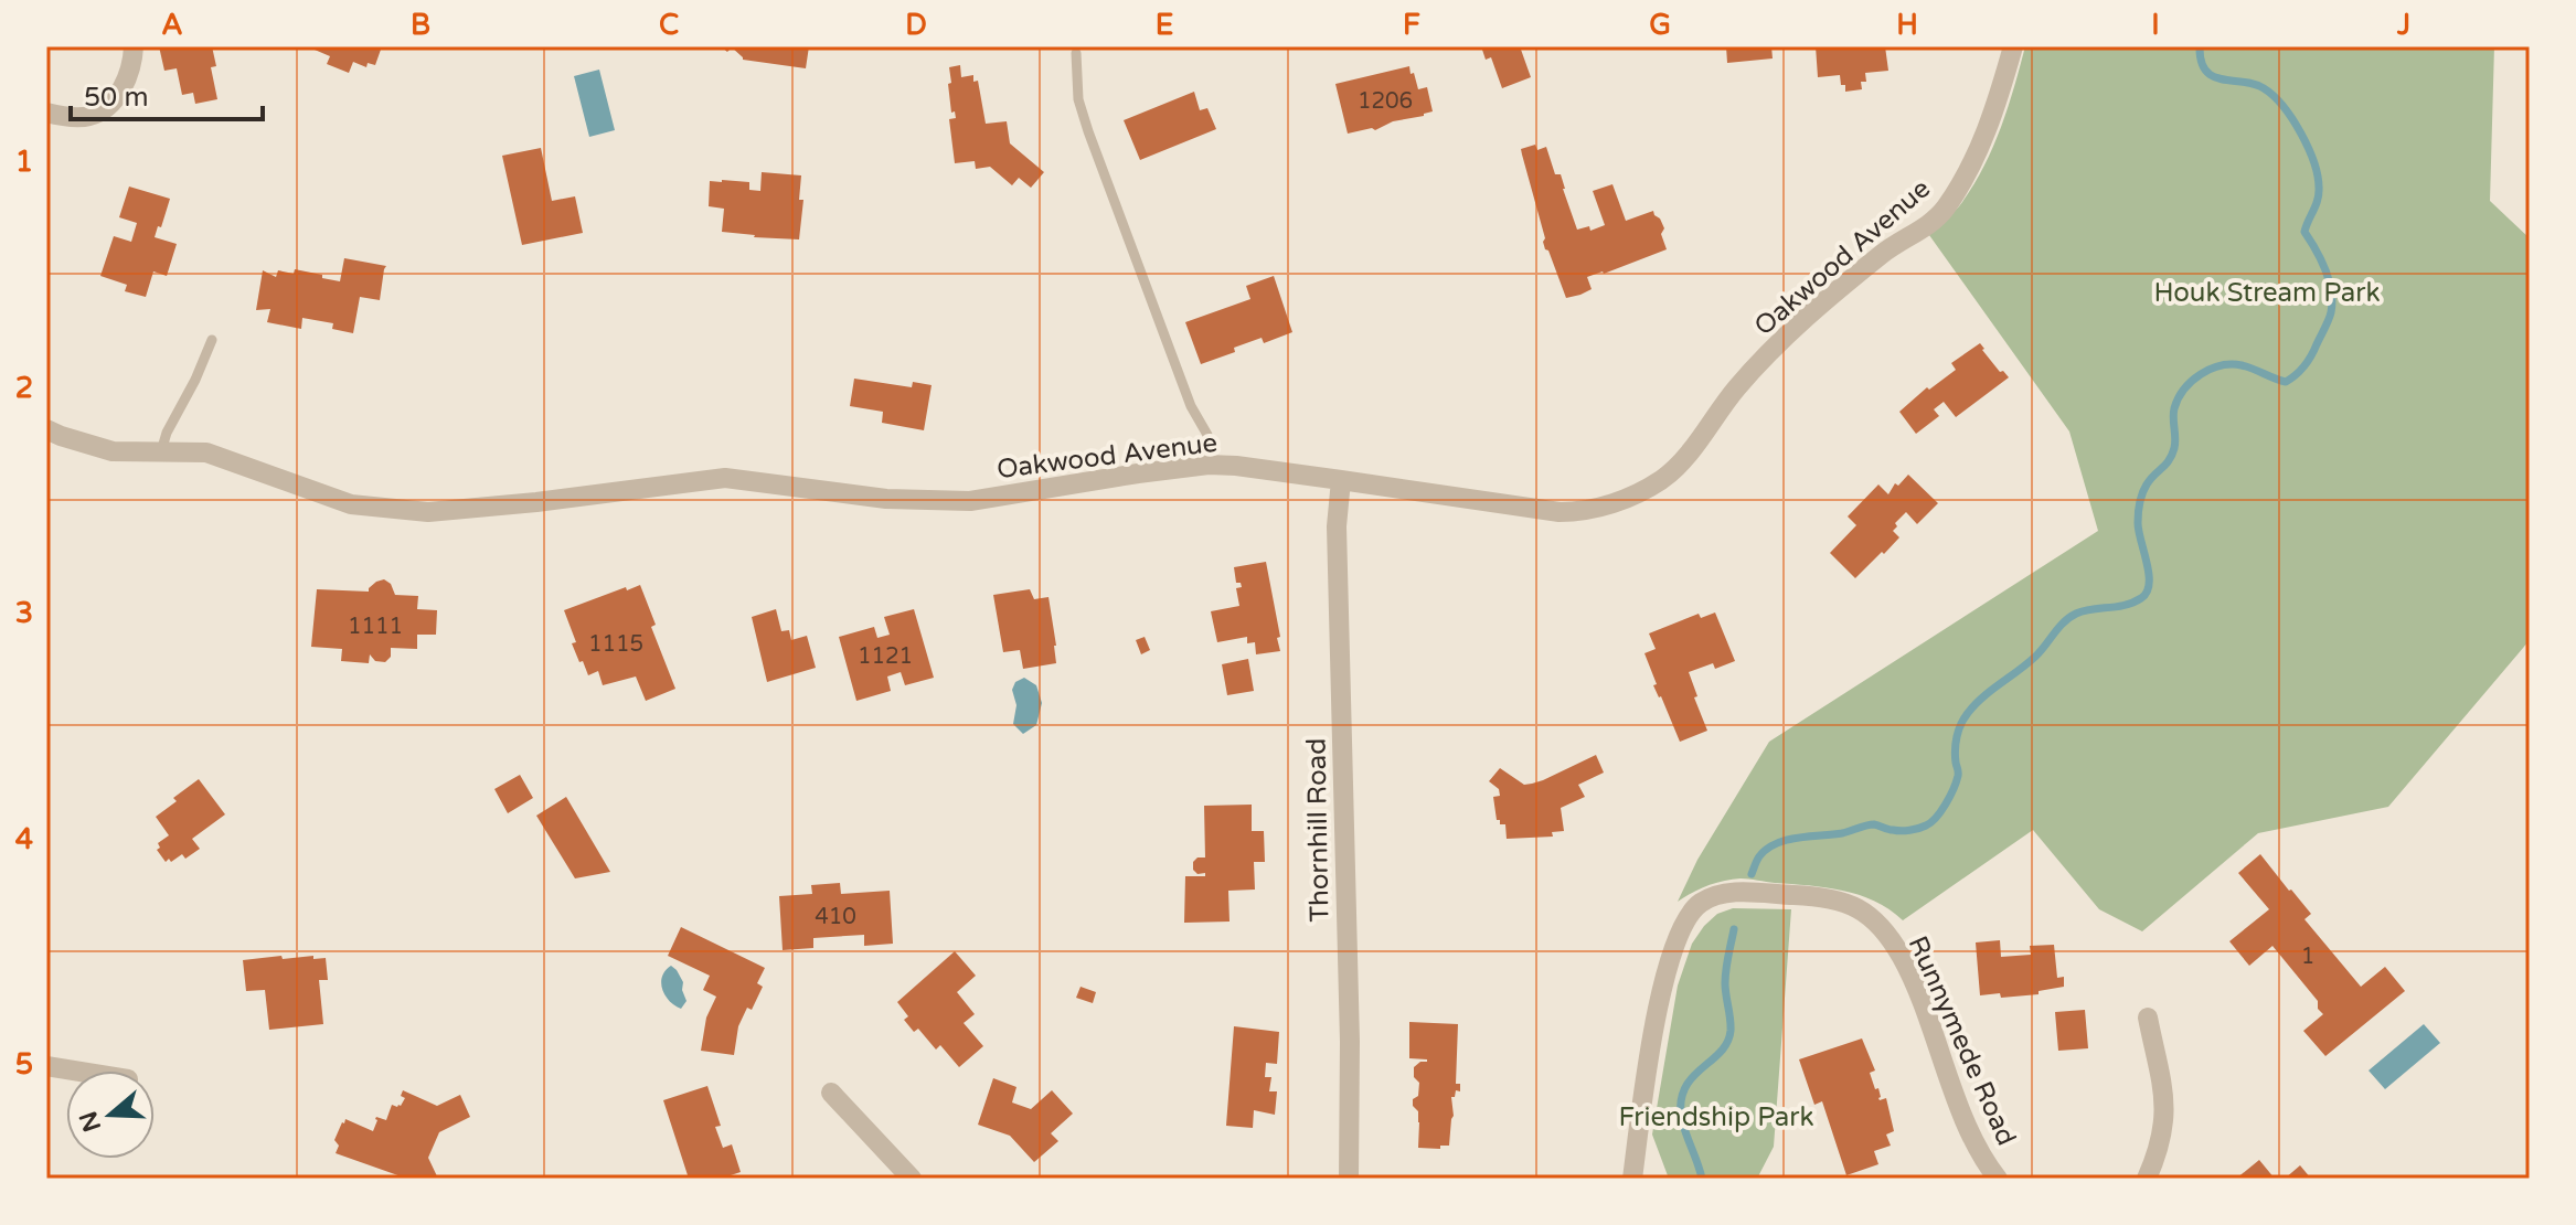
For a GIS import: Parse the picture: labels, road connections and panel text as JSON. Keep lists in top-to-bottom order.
{
  "streets": {
    "street": ["Oakwood Avenue", "Thornhill Road", "Runnymede Road"]
  },
  "crossings": [
    ["Oakwood Avenue", "Thornhill Road"]
  ],
  "parks": ["Houk Stream Park", "Friendship Park"],
  "house_numbers": [
    "1206",
    "1111",
    "1115",
    "1121",
    "410",
    "1"
  ],
  "scale_bar": "50 m",
  "north": "left",
  "grid": {
    "columns": [
      "A",
      "B",
      "C",
      "D",
      "E",
      "F",
      "G",
      "H",
      "I",
      "J"
    ],
    "rows": [
      "1",
      "2",
      "3",
      "4",
      "5"
    ]
  }
}
